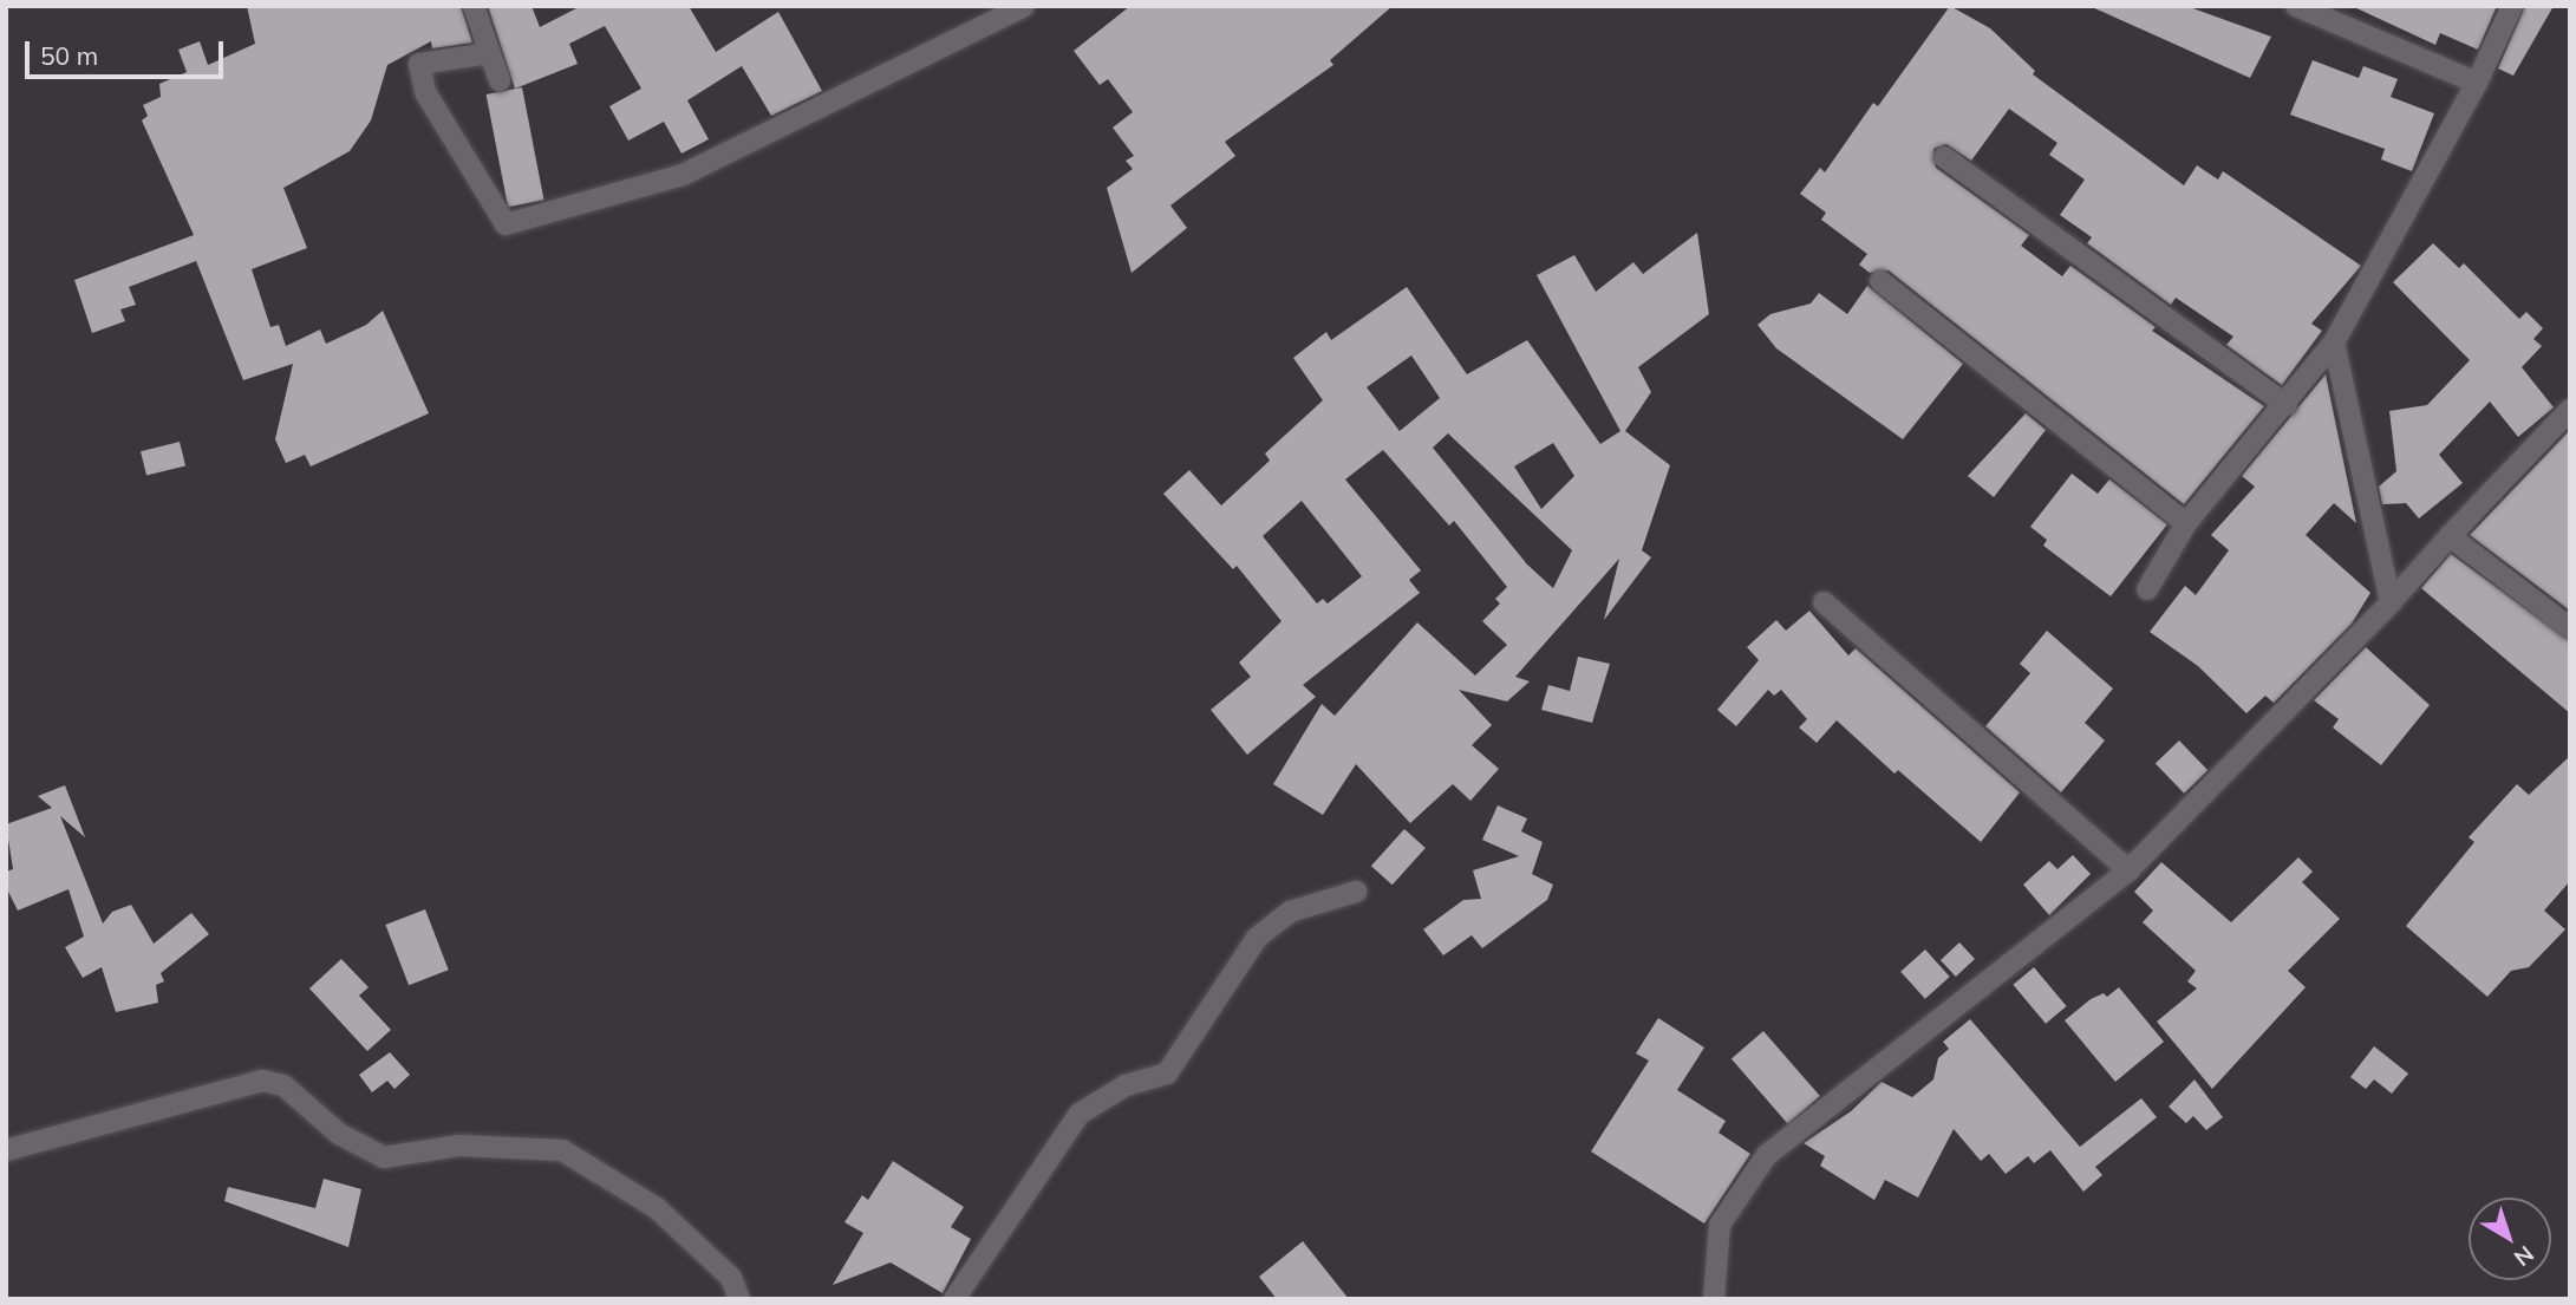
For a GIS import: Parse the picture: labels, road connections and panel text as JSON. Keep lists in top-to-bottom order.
{
  "scale_bar": "50 m",
  "north": "bottom right"
}
